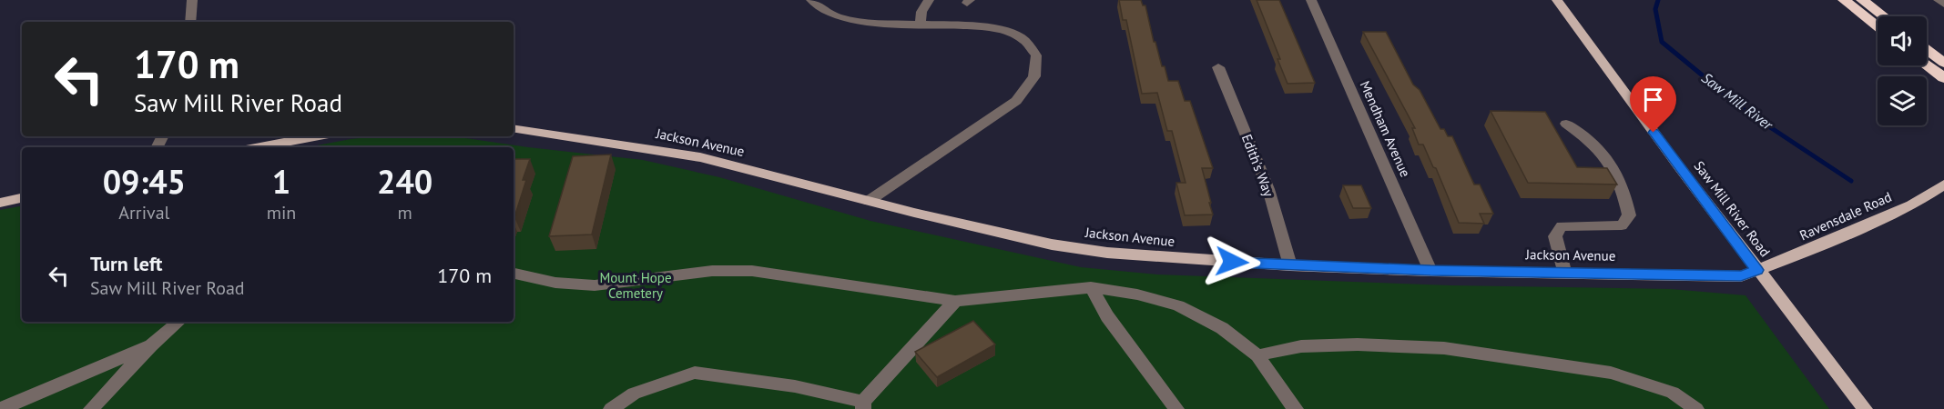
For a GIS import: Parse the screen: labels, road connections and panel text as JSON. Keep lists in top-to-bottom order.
{
  "streets": {
    "main road": ["Jackson Avenue", "Saw Mill River Road", "Ravensdale Road"],
    "street": ["Mendham Avenue", "Edith's Way"]
  },
  "crossings": [
    ["Mendham Avenue", "Jackson Avenue"],
    ["Jackson Avenue", "Edith's Way"],
    ["Jackson Avenue", "Saw Mill River Road"],
    ["Jackson Avenue", "Ravensdale Road"],
    ["Saw Mill River Road", "Ravensdale Road"]
  ],
  "water": ["Saw Mill River"],
  "parks": ["Mount Hope Cemetery"],
  "page": {
    "turn": ["170 m", "Saw Mill River Road"],
    "eta": [
      "09:45",
      "Arrival",
      "1",
      "min",
      "240",
      "m"
    ],
    "list": [
      {
        "name": "Turn left",
        "note": "Saw Mill River Road",
        "value": "170 m"
      }
    ]
  }
}
